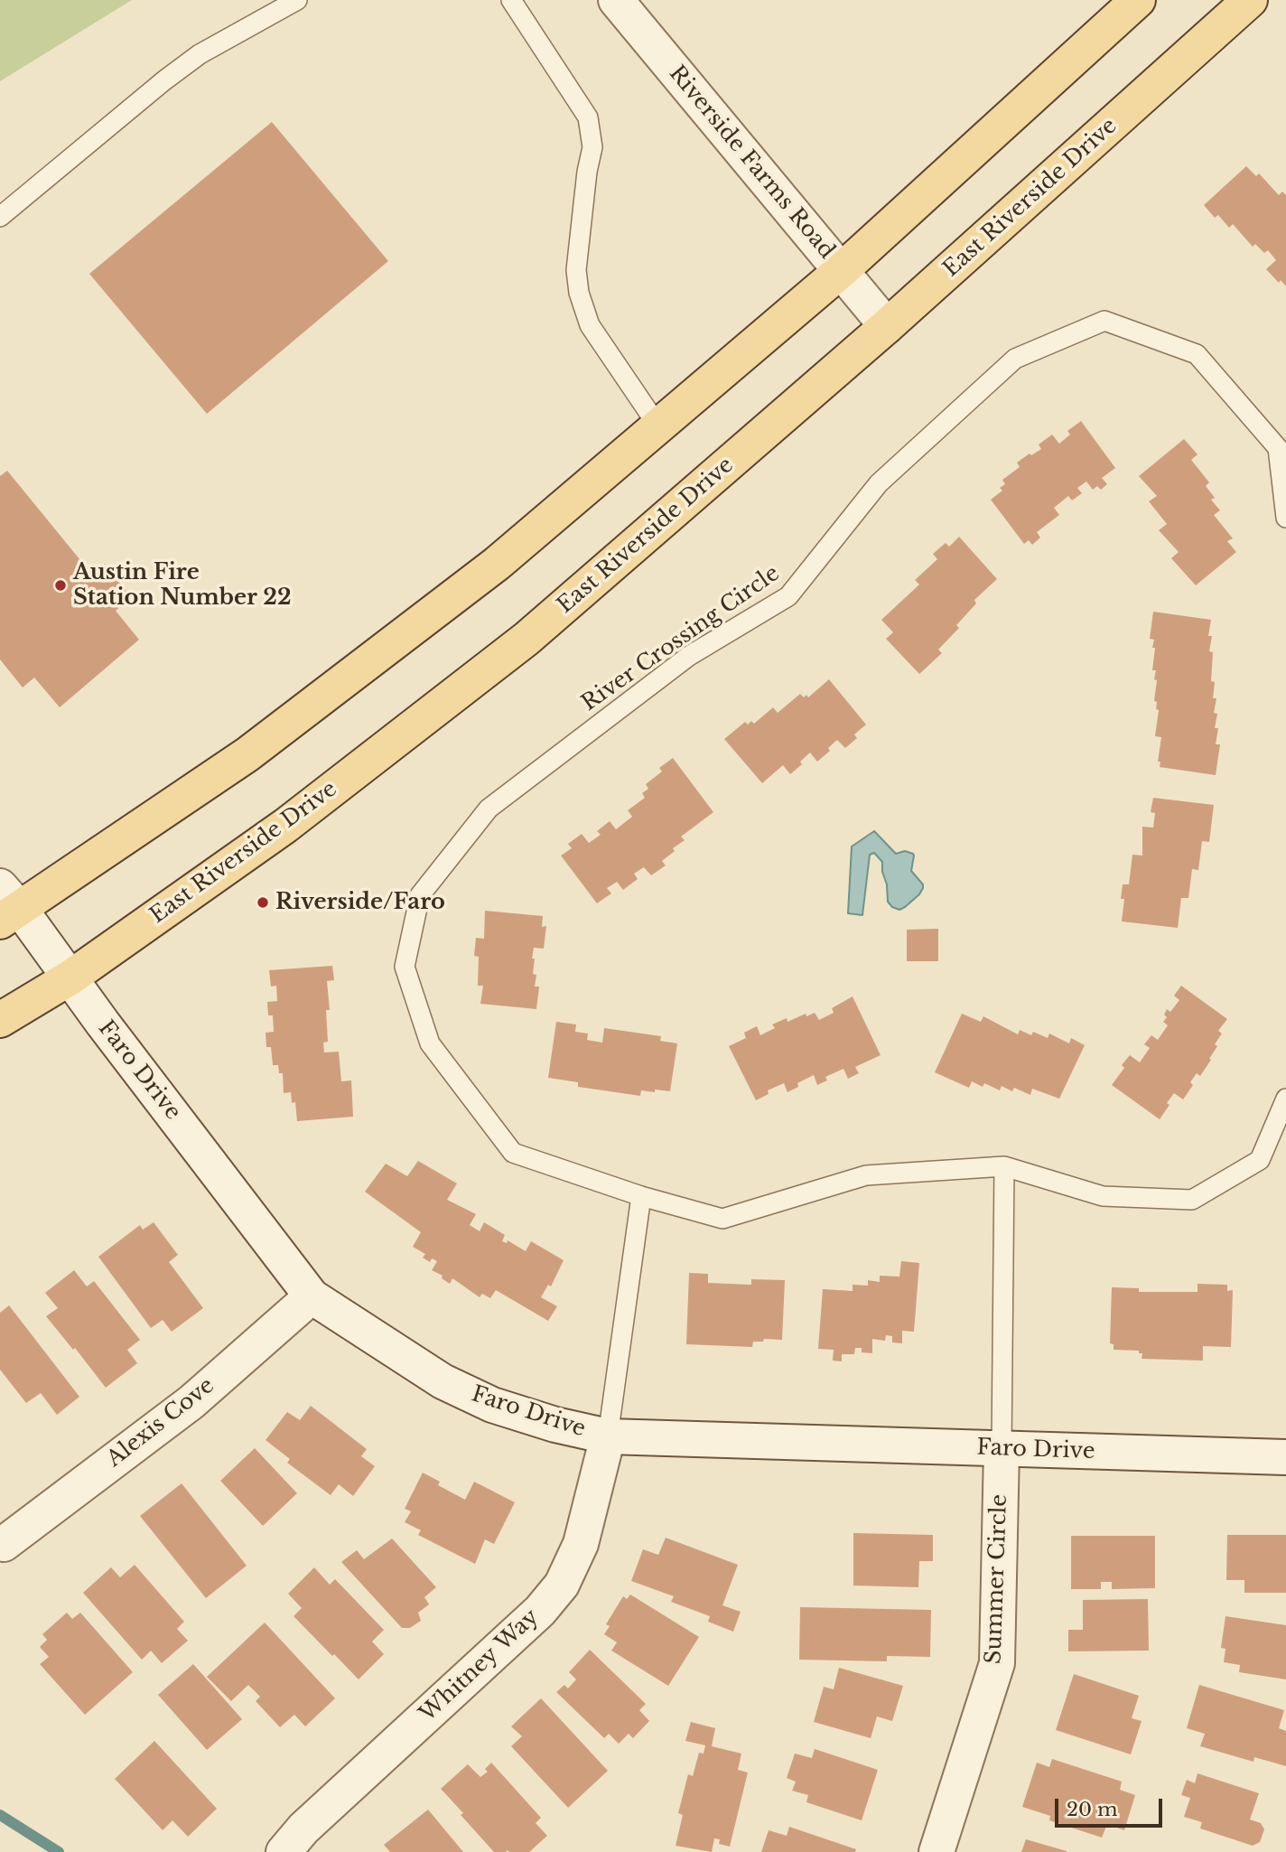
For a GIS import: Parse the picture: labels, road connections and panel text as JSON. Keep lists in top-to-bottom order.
{
  "streets": {
    "main road": ["East Riverside Drive"],
    "street": [
      "Riverside Farms Road",
      "Faro Drive",
      "Alexis Cove",
      "Summer Circle",
      "Whitney Way"
    ],
    "lane": ["River Crossing Circle"]
  },
  "crossings": [
    ["Riverside Farms Road", "East Riverside Drive"],
    ["East Riverside Drive", "Faro Drive"],
    ["Faro Drive", "Alexis Cove"],
    ["Faro Drive", "Summer Circle"],
    ["Faro Drive", "Whitney Way"]
  ],
  "places": ["Austin Fire Station Number 22", "Riverside/Faro"],
  "scale_bar": "20 m"
}
